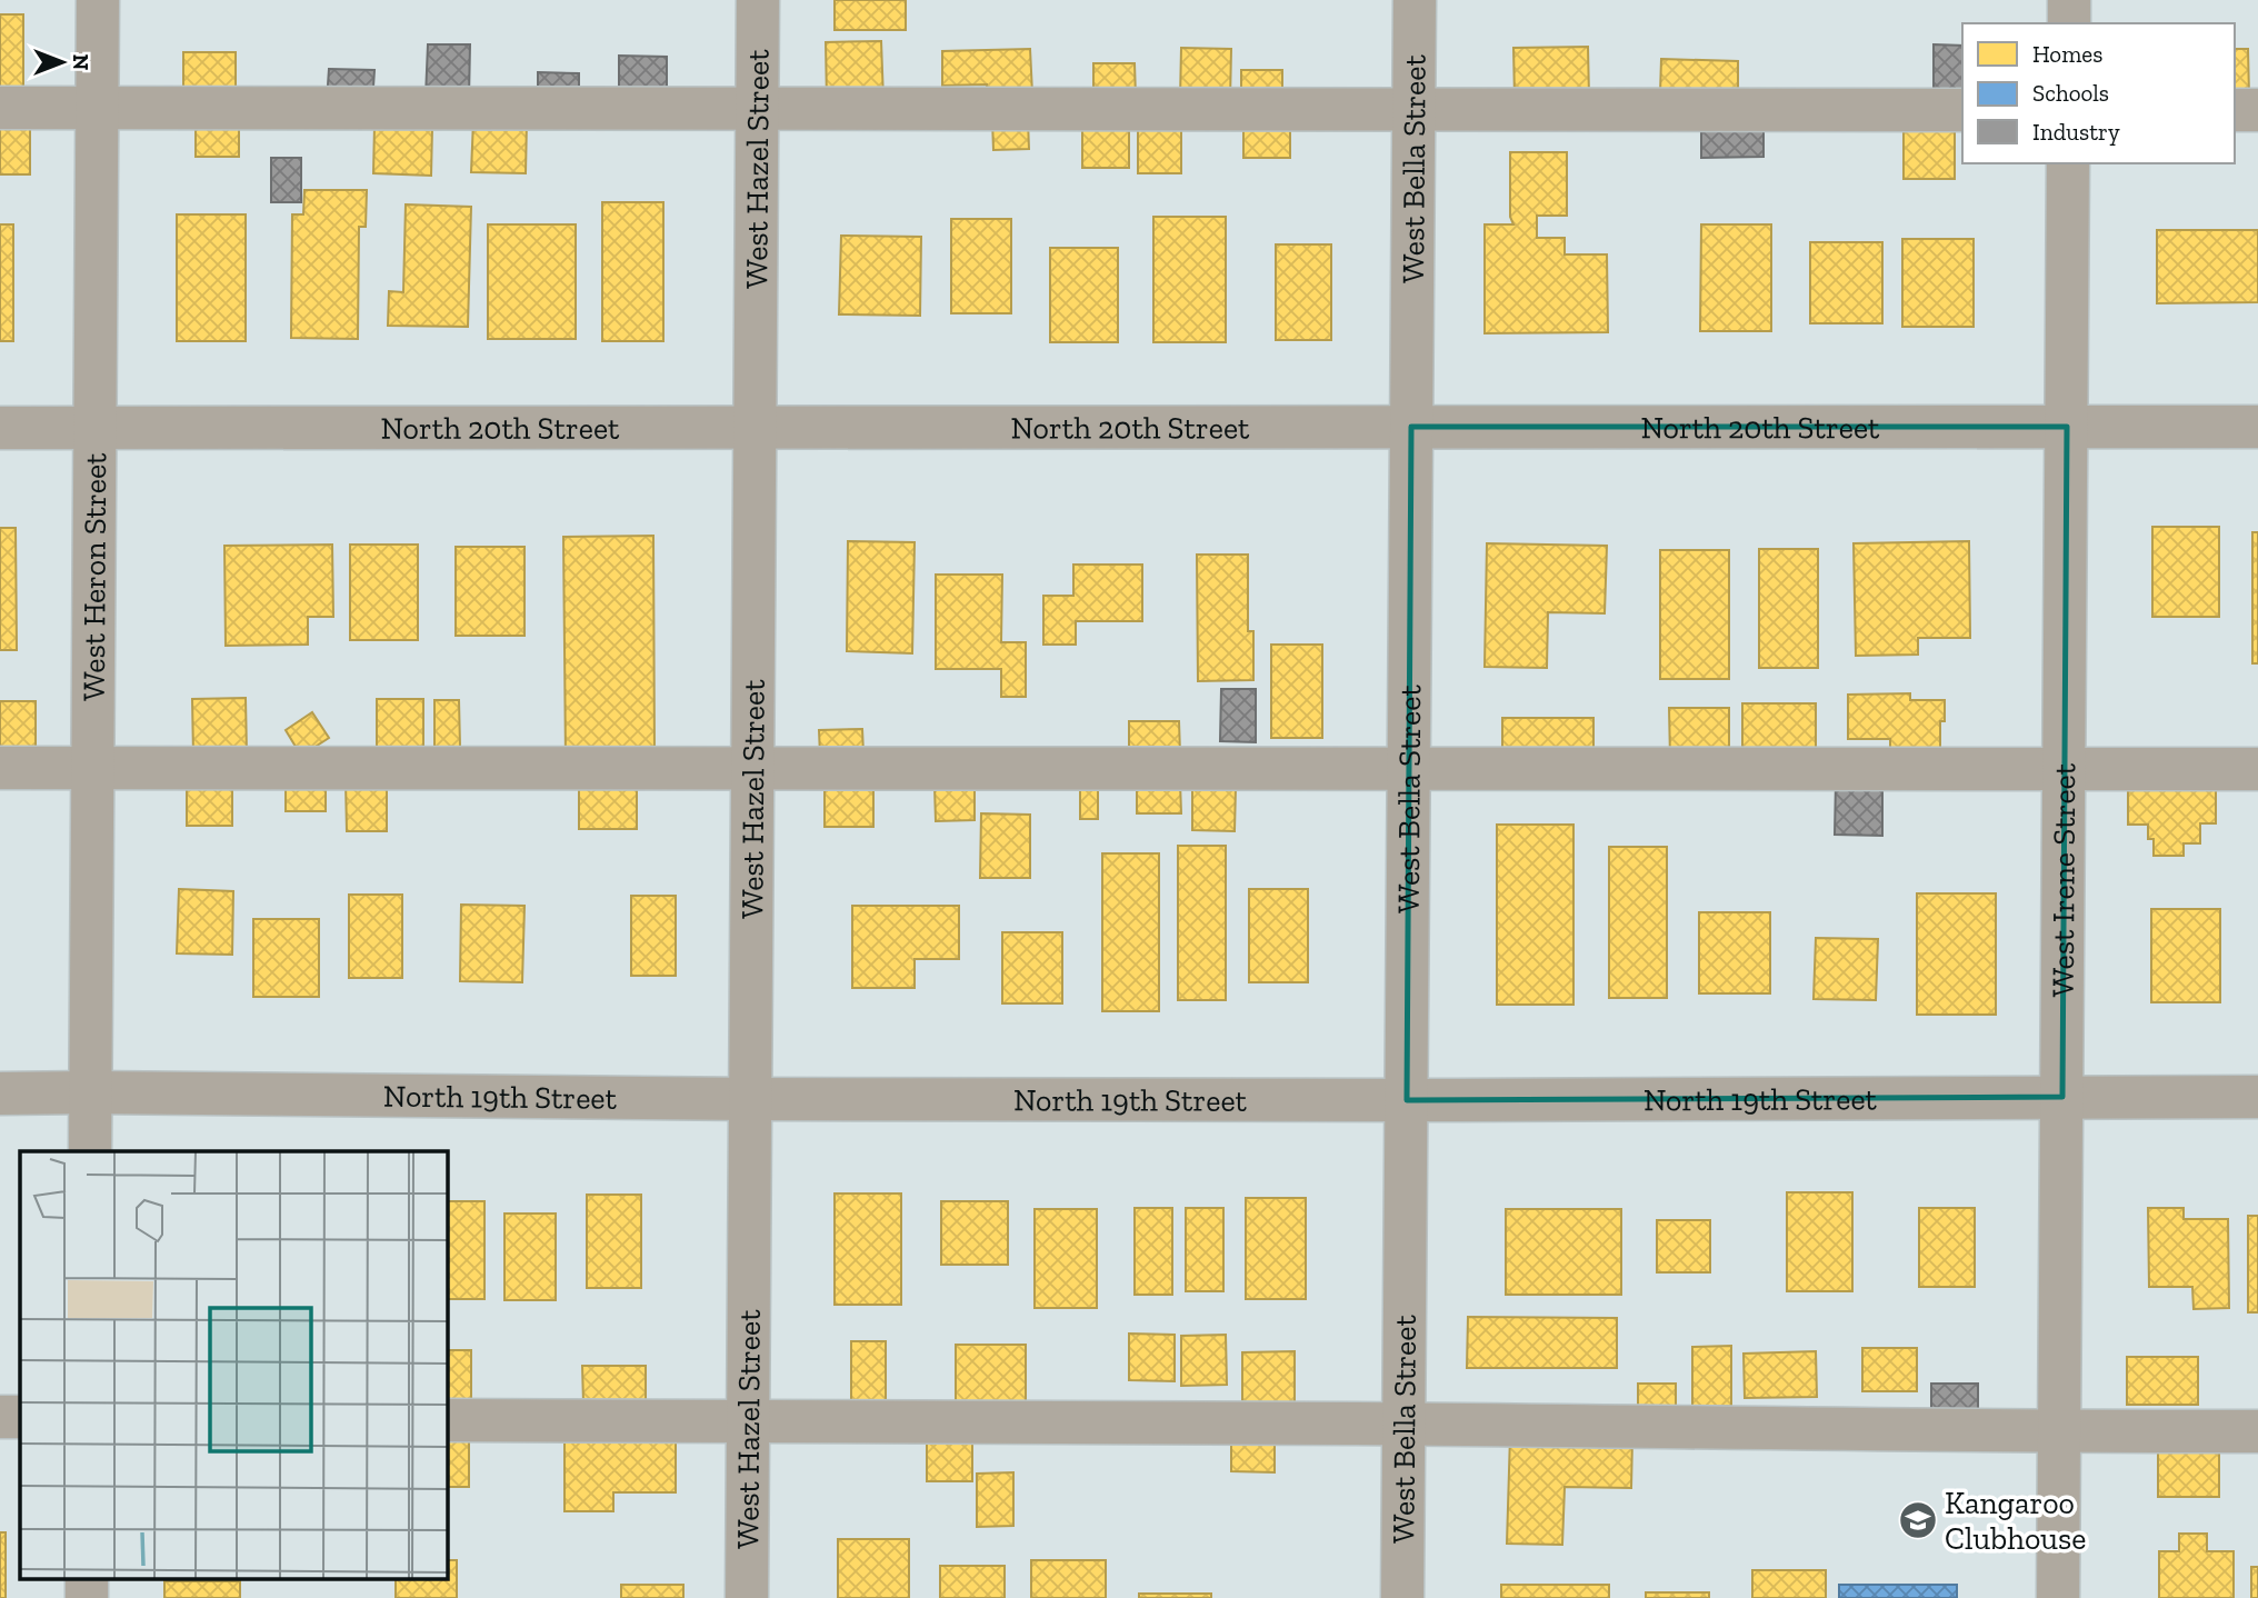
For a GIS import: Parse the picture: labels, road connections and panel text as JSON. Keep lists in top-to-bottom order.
{
  "streets": {
    "street": [
      "West Hazel Street",
      "West Bella Street",
      "North 20th Street",
      "West Heron Street",
      "West Irene Street",
      "North 19th Street"
    ]
  },
  "crossings": [
    ["West Hazel Street", "North 20th Street"],
    ["West Hazel Street", "North 19th Street"],
    ["West Bella Street", "North 20th Street"],
    ["West Bella Street", "North 19th Street"],
    ["North 20th Street", "West Heron Street"],
    ["North 20th Street", "West Irene Street"],
    ["West Heron Street", "North 19th Street"],
    ["West Irene Street", "North 19th Street"]
  ],
  "places": {
    "school or university": ["Kangaroo Clubhouse"]
  },
  "legend": ["Homes", "Schools", "Industry"],
  "north": "right"
}
